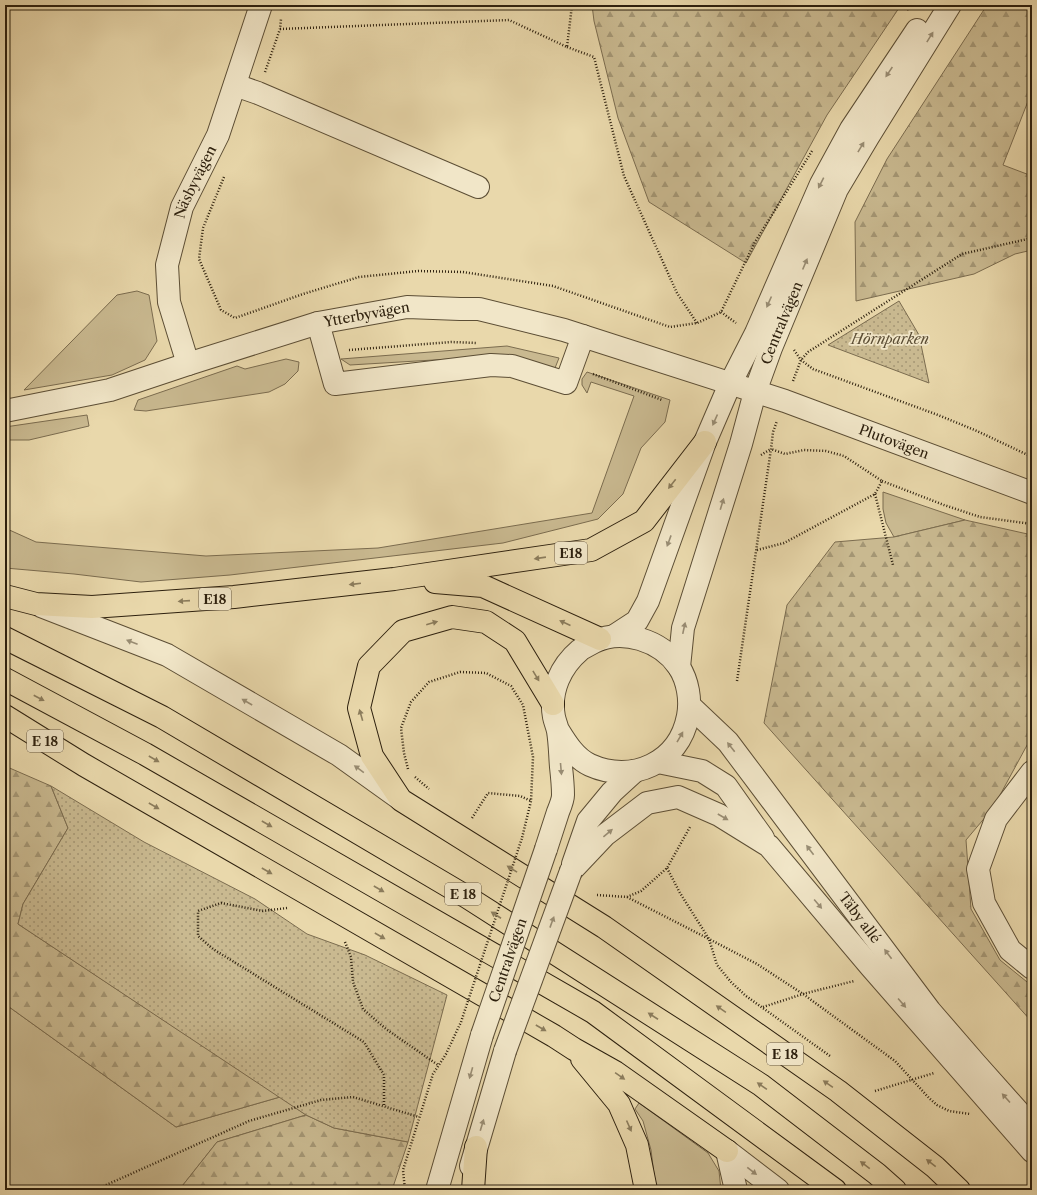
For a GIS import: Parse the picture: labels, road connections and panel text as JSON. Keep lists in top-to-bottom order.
{
  "streets": {
    "highway": ["E18", "E 18"],
    "street": [
      "Näsbyvägen",
      "Ytterbyvägen",
      "Centralvägen",
      "Plutovägen",
      "Täby allé"
    ]
  },
  "crossings": [
    ["Näsbyvägen", "Ytterbyvägen"],
    ["Ytterbyvägen", "Centralvägen"],
    ["Ytterbyvägen", "Plutovägen"],
    ["Centralvägen", "Plutovägen"],
    ["Centralvägen", "E18"],
    ["Centralvägen", "E 18"],
    ["Centralvägen", "Täby allé"],
    ["E18", "E 18"],
    ["E18", "Täby allé"],
    ["E 18", "Täby allé"]
  ],
  "parks": ["Hörnparken"]
}
